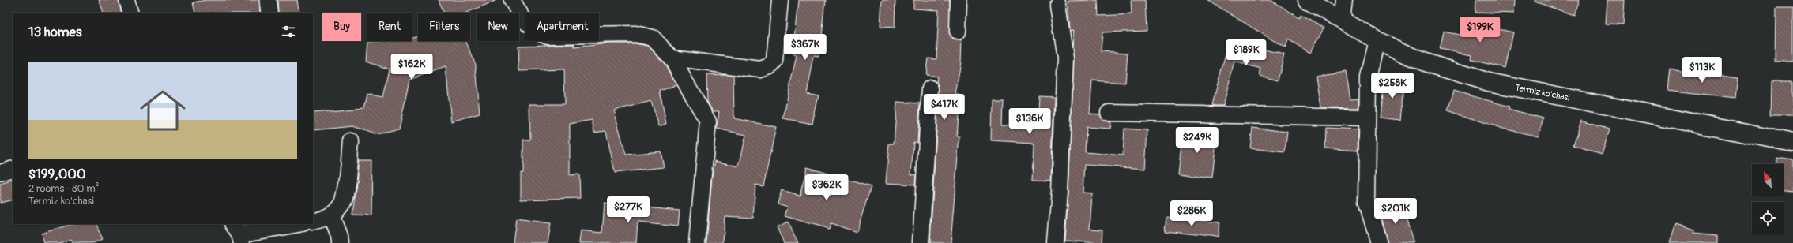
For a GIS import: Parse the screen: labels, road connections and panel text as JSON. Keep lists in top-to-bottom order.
{
  "streets": {
    "main road": ["Termiz ko'chasi"]
  },
  "north": "top left",
  "page": {
    "chip": [
      "Buy",
      "Rent",
      "Filters",
      "New",
      "Apartment"
    ],
    "heading": "13 homes",
    "price": [
      "$199K",
      "$367K",
      "$189K",
      "$162K",
      "$113K",
      "$258K",
      "$417K",
      "$136K",
      "$249K",
      "$362K",
      "$277K",
      "$201K",
      "$286K"
    ],
    "list": [
      {
        "name": "$199,000",
        "note": "2 rooms · 80 m² · Termiz ko'chasi"
      }
    ]
  }
}
